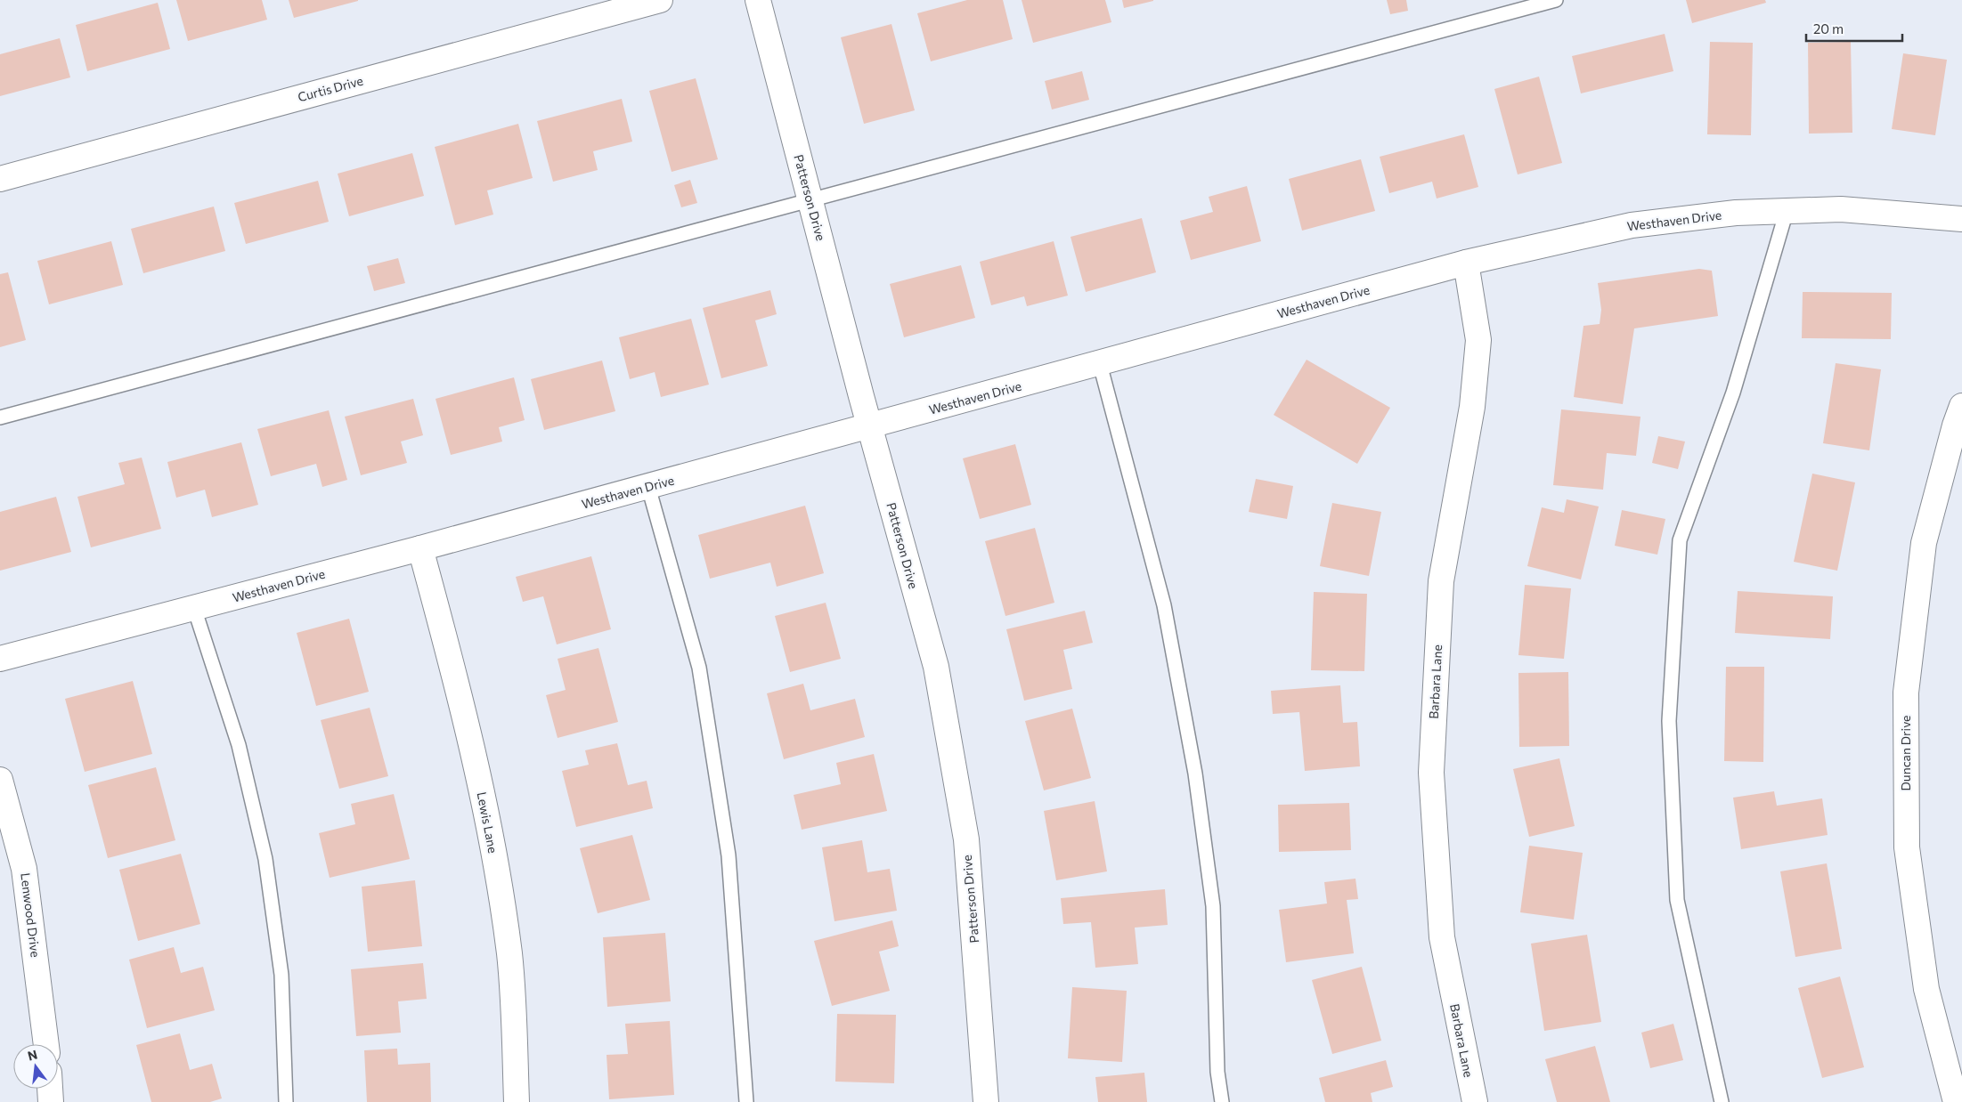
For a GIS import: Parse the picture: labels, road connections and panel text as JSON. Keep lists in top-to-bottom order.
{
  "streets": {
    "street": [
      "Curtis Drive",
      "Patterson Drive",
      "Westhaven Drive",
      "Barbara Lane",
      "Duncan Drive",
      "Lewis Lane",
      "Lenwood Drive"
    ]
  },
  "crossings": [
    ["Patterson Drive", "Westhaven Drive"],
    ["Westhaven Drive", "Barbara Lane"],
    ["Westhaven Drive", "Lewis Lane"]
  ],
  "scale_bar": "20 m",
  "north": "top"
}
